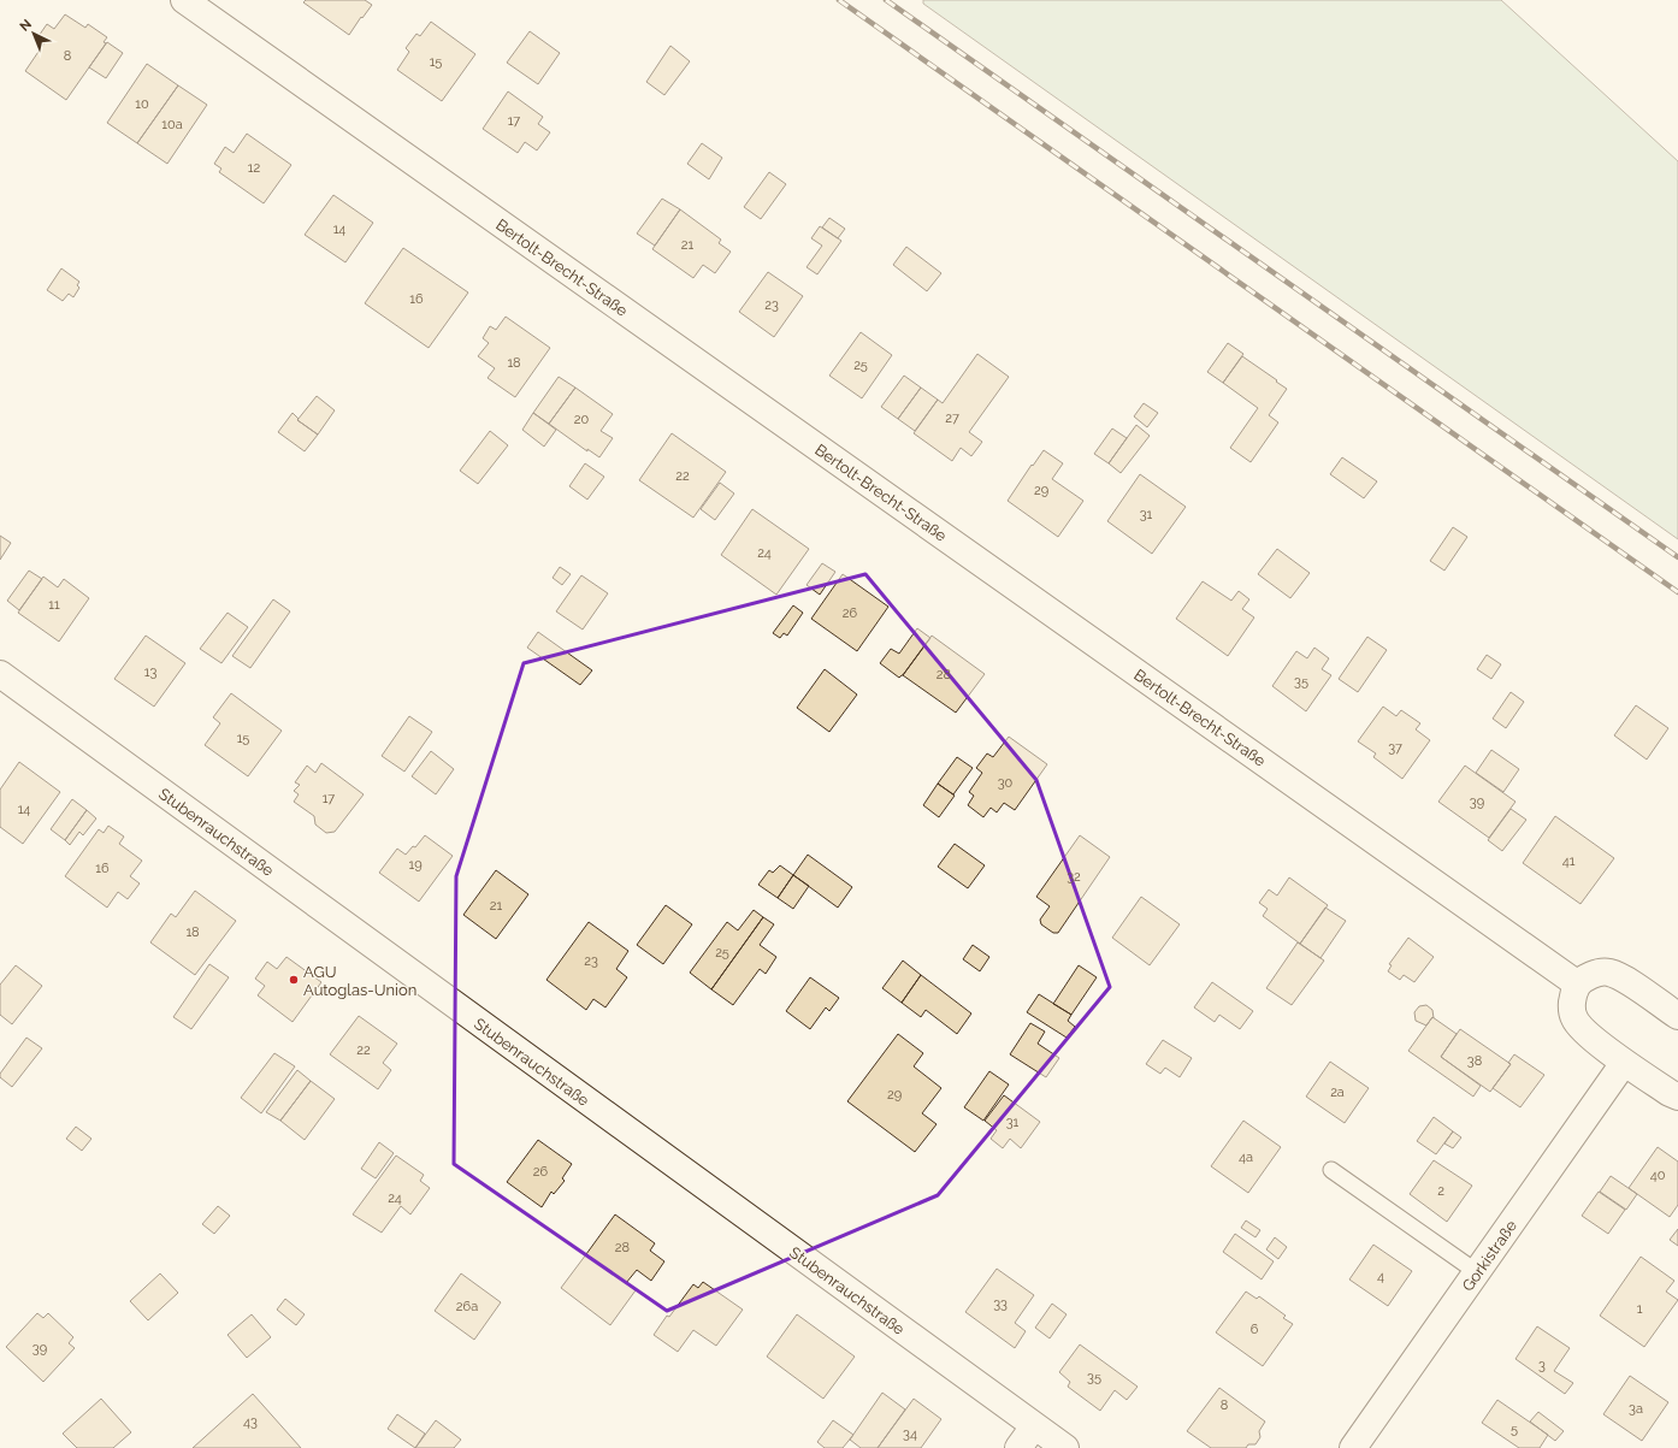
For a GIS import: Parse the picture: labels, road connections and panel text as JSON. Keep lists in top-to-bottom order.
{
  "streets": {
    "street": ["Bertolt-Brecht-Straße", "Stubenrauchstraße", "Gorkistraße"]
  },
  "places": ["AGU Autoglas-Union"],
  "house_numbers": [
    "8",
    "15",
    "10",
    "17",
    "10a",
    "12",
    "14",
    "21",
    "16",
    "23",
    "18",
    "25",
    "27",
    "20",
    "22",
    "29",
    "31",
    "24",
    "11",
    "26",
    "13",
    "28",
    "35",
    "15",
    "37",
    "30",
    "17",
    "39",
    "14",
    "41",
    "19",
    "16",
    "32",
    "21",
    "18",
    "25",
    "23",
    "22",
    "38",
    "2a",
    "29",
    "31",
    "4a",
    "26",
    "40",
    "2",
    "24",
    "28",
    "4",
    "33",
    "26a",
    "1",
    "6",
    "39",
    "3",
    "35",
    "8",
    "3a",
    "43",
    "5",
    "34"
  ],
  "north": "top left"
}
